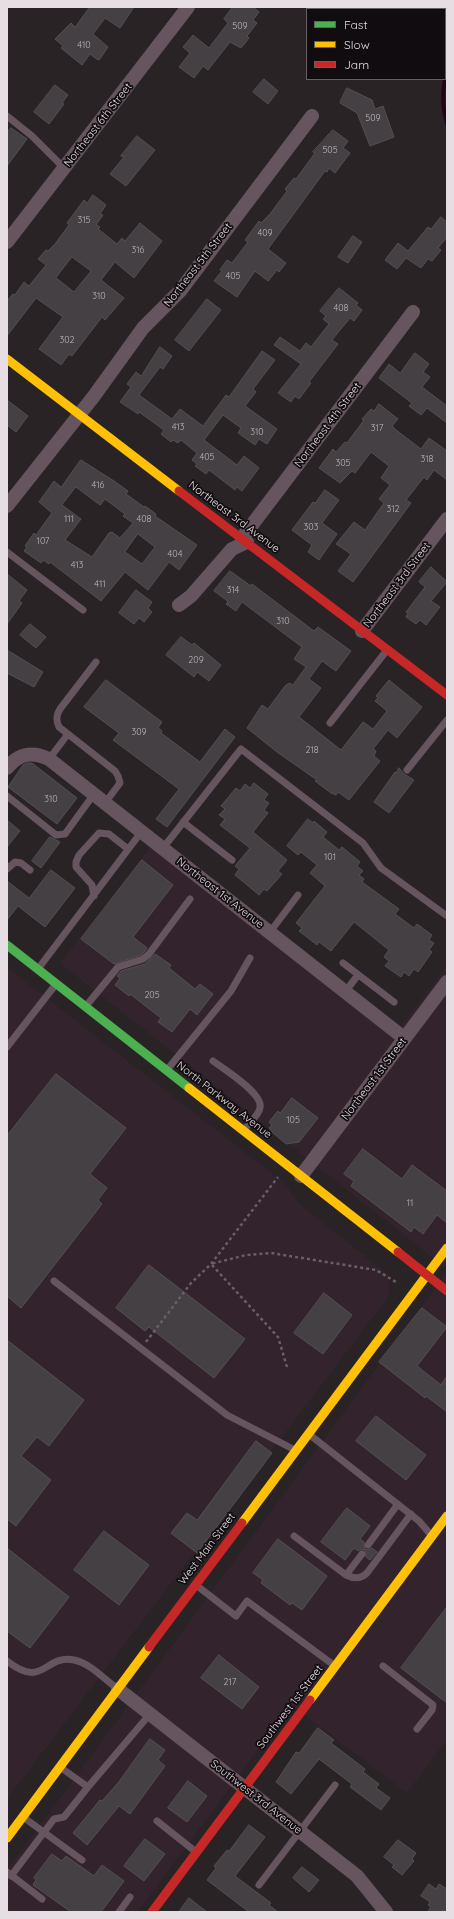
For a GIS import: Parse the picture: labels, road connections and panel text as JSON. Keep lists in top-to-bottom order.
{
  "streets": {
    "street": [
      "Northeast 6th Street",
      "Northeast 5th Street",
      "Northeast 4th Street",
      "Northeast 3rd Avenue",
      "Northeast 3rd Street",
      "Northeast 1st Avenue",
      "Northeast 1st Street",
      "North Parkway Avenue",
      "West Main Street",
      "Southwest 1st Street",
      "Southwest 3rd Avenue"
    ]
  },
  "crossings": [
    ["Northeast 5th Street", "Northeast 3rd Avenue"],
    ["Northeast 4th Street", "Northeast 3rd Avenue"],
    ["Northeast 3rd Avenue", "Northeast 3rd Street"],
    ["Northeast 1st Avenue", "Northeast 1st Street"],
    ["Northeast 1st Street", "North Parkway Avenue"],
    ["North Parkway Avenue", "West Main Street"],
    ["West Main Street", "Southwest 3rd Avenue"],
    ["Southwest 1st Street", "Southwest 3rd Avenue"]
  ],
  "house_numbers": [
    "509",
    "410",
    "509",
    "505",
    "315",
    "409",
    "316",
    "405",
    "310",
    "408",
    "302",
    "413",
    "317",
    "310",
    "405",
    "318",
    "305",
    "416",
    "312",
    "111",
    "408",
    "303",
    "107",
    "404",
    "413",
    "411",
    "314",
    "310",
    "209",
    "309",
    "218",
    "310",
    "101",
    "205",
    "105",
    "11",
    "217"
  ],
  "legend": ["Fast", "Slow", "Jam"]
}
